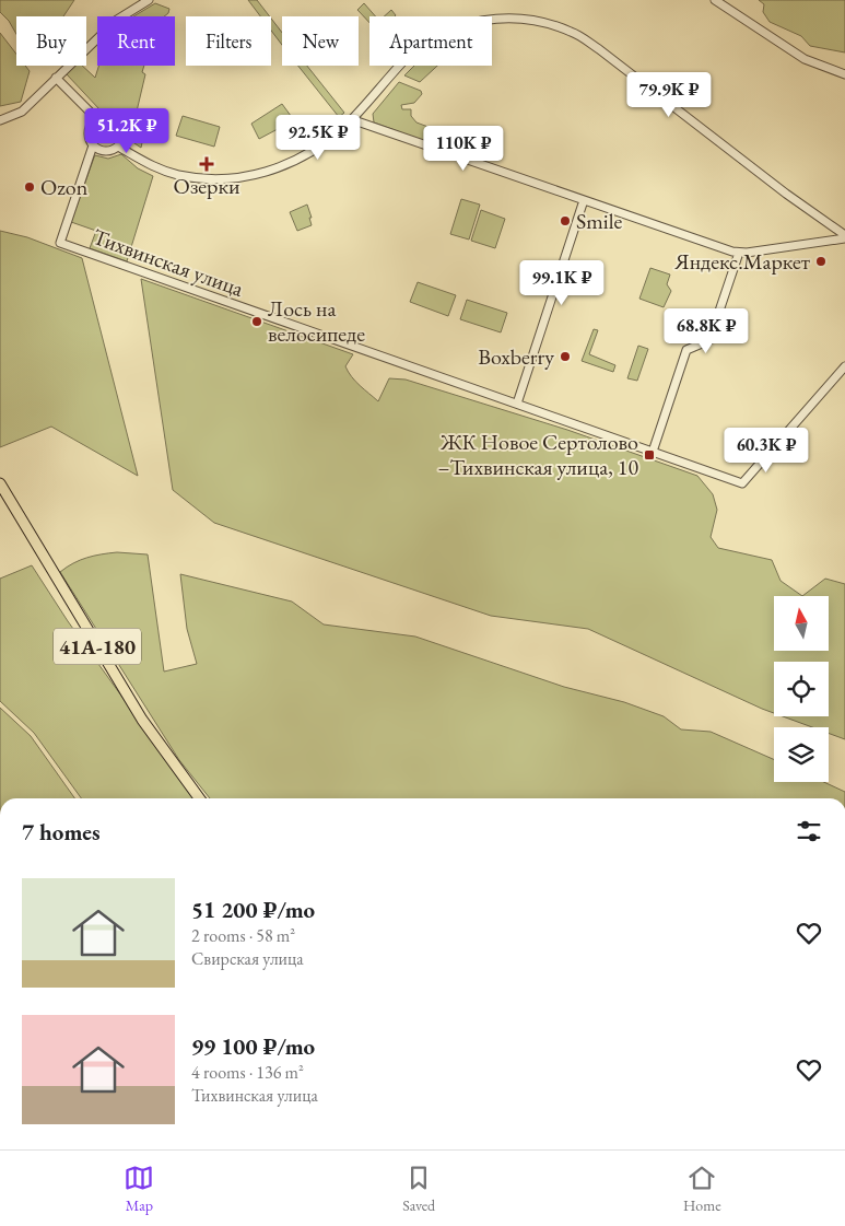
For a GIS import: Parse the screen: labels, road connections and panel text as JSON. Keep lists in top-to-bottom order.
{
  "streets": {
    "main road": ["41А-180"],
    "street": ["Тихвинская улица"]
  },
  "places": {
    "health": ["Озерки"],
    "other": [
      "Ozon",
      "Smile",
      "Яндекс.Маркет",
      "Лось на велосипеде",
      "Boxberry"
    ],
    "transit": ["ЖК Новое Сертолово –Тихвинская улица, 10"]
  },
  "north": "top",
  "page": {
    "chip": [
      "Buy",
      "Rent",
      "Filters",
      "New",
      "Apartment"
    ],
    "price": [
      "79.9K ₽",
      "51.2K ₽",
      "92.5K ₽",
      "110K ₽",
      "99.1K ₽",
      "68.8K ₽",
      "60.3K ₽"
    ],
    "heading": "7 homes",
    "list": [
      {
        "name": "51 200 ₽/mo",
        "note": "2 rooms · 58 m² · Свирская улица"
      },
      {
        "name": "99 100 ₽/mo",
        "note": "4 rooms · 136 m² · Тихвинская улица"
      }
    ],
    "tabs": ["Map", "Saved", "Home"]
  }
}
